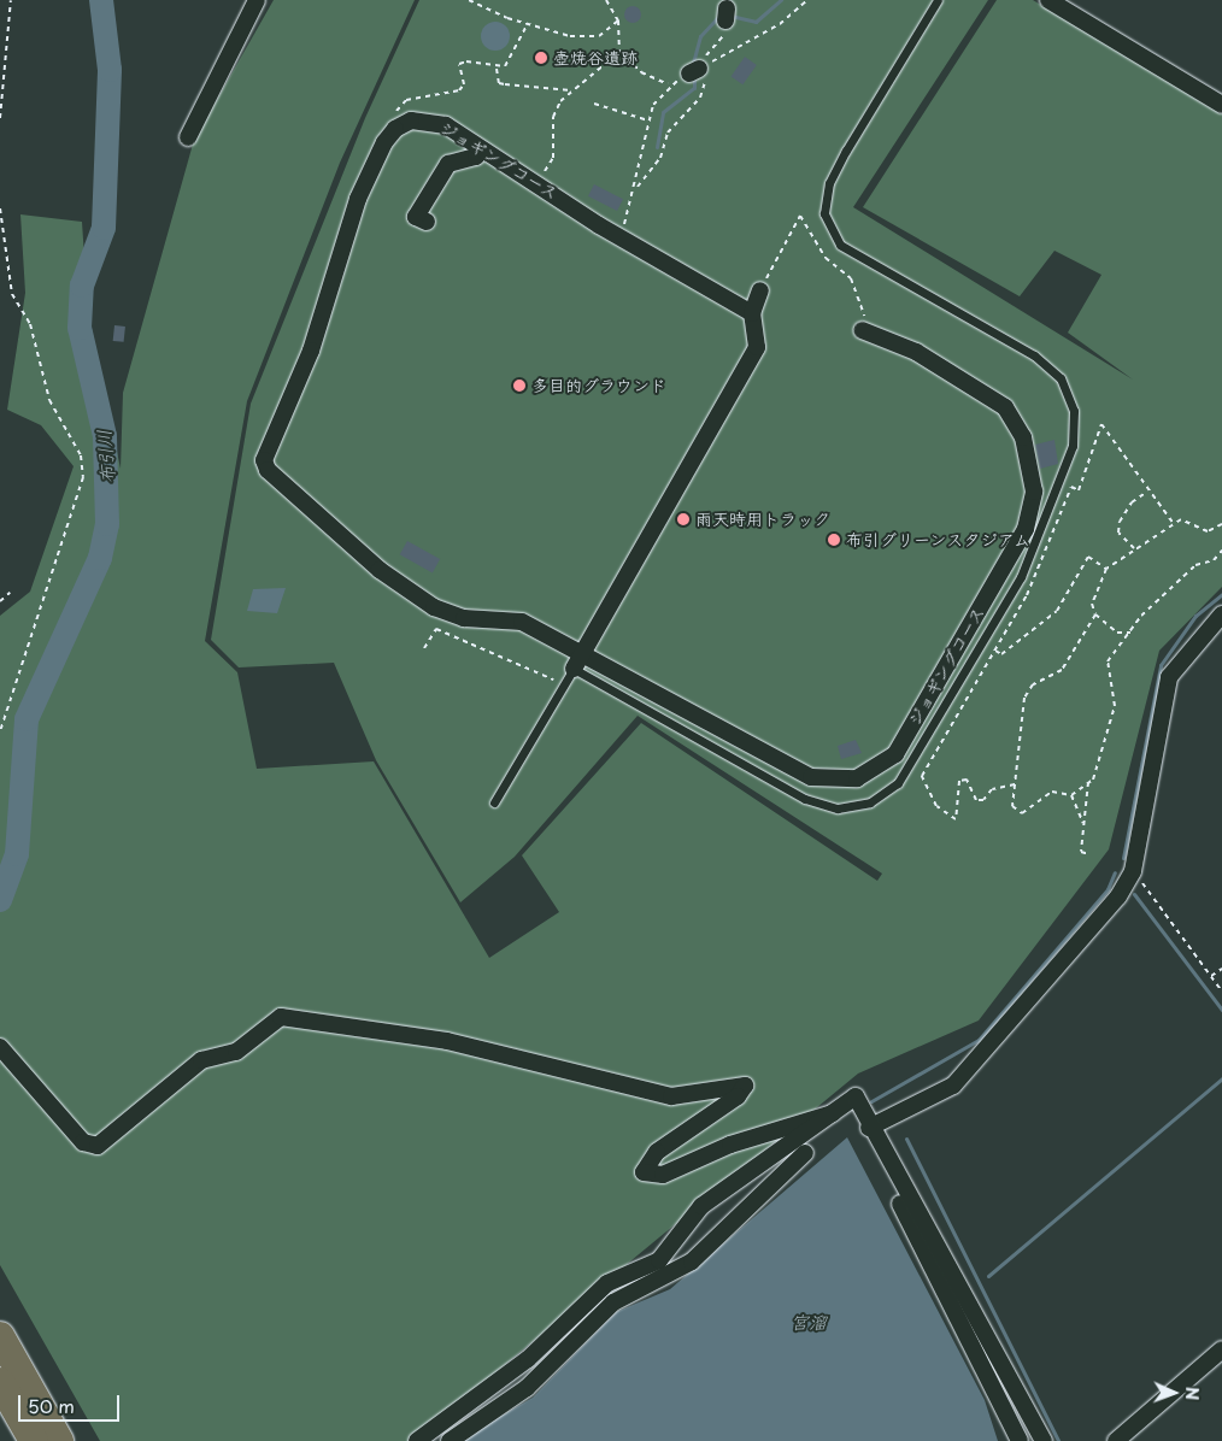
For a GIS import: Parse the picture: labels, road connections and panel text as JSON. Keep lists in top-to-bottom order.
{
  "streets": {
    "street": ["ジョギングコース"]
  },
  "water": ["布引川", "宮溜"],
  "places": [
    "壺焼谷遺跡",
    "多目的グラウンド",
    "雨天時用トラック",
    "布引グリーンスタジアム"
  ],
  "scale_bar": "50 m",
  "north": "right"
}
